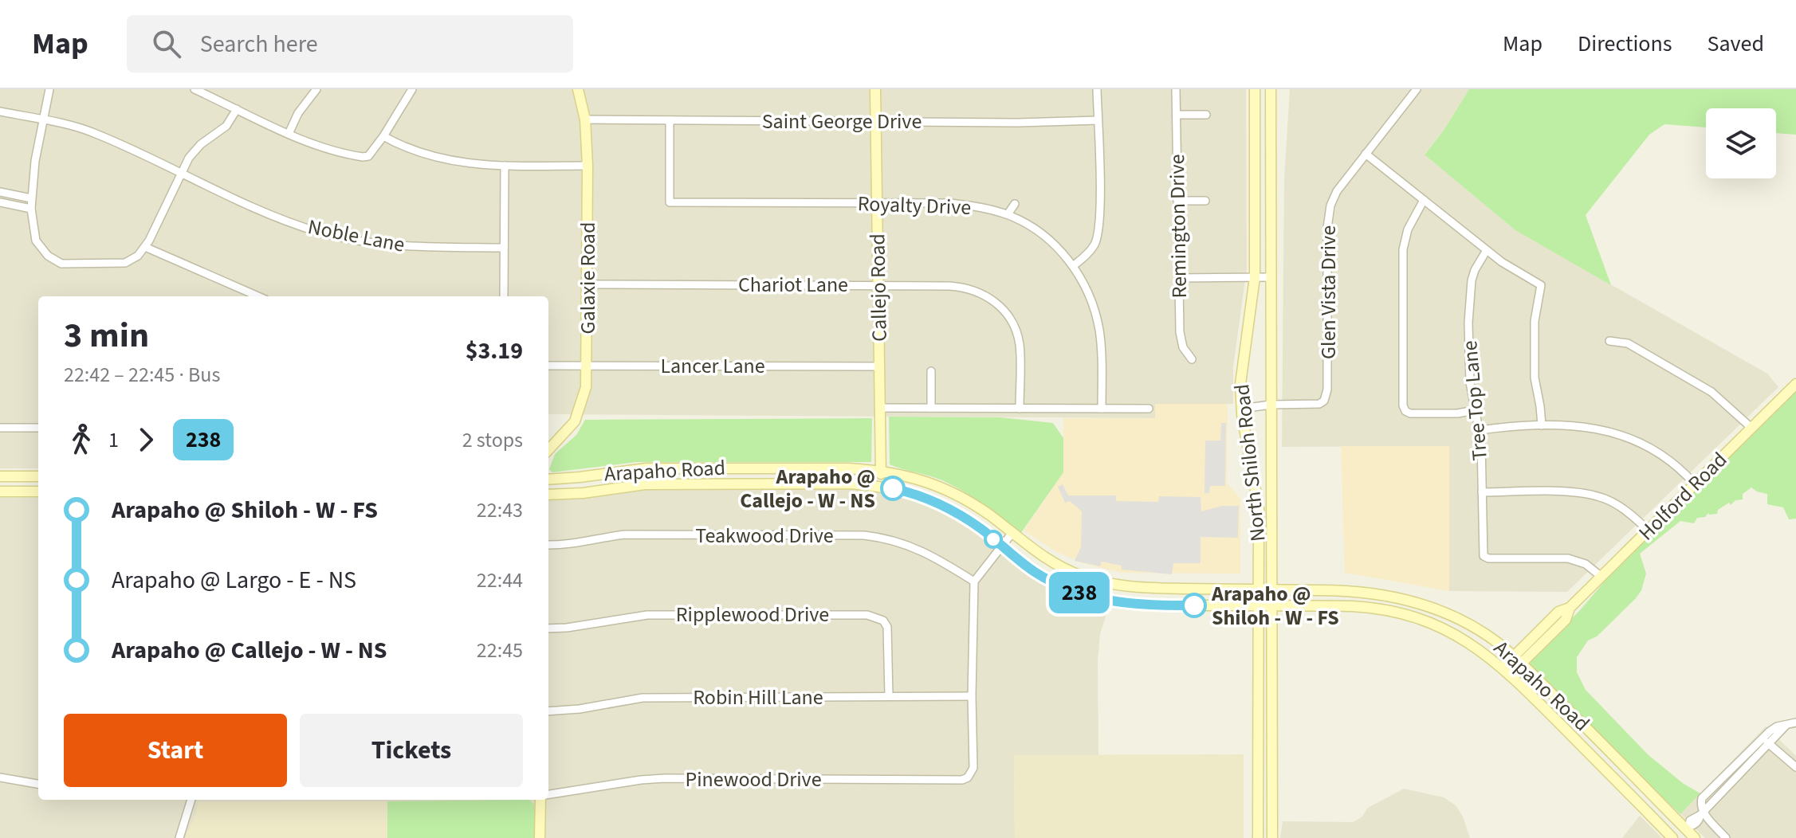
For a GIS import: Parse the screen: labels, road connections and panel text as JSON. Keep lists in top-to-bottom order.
{
  "streets": {
    "main road": [
      "Galaxie Road",
      "Callejo Road",
      "North Shiloh Road",
      "Arapaho Road",
      "Holford Road"
    ],
    "street": [
      "Saint George Drive",
      "Royalty Drive",
      "Remington Drive",
      "Noble Lane",
      "Chariot Lane",
      "Glen Vista Drive",
      "Lancer Lane",
      "Tree Top Lane",
      "Teakwood Drive",
      "Ripplewood Drive",
      "Robin Hill Lane",
      "Pinewood Drive"
    ]
  },
  "crossings": [
    ["Saint George Drive", "Royalty Drive"],
    ["Saint George Drive", "Galaxie Road"],
    ["Saint George Drive", "Callejo Road"],
    ["Royalty Drive", "Callejo Road"],
    ["Galaxie Road", "Chariot Lane"],
    ["Galaxie Road", "Lancer Lane"],
    ["Chariot Lane", "Callejo Road"],
    ["Callejo Road", "Lancer Lane"],
    ["Callejo Road", "Arapaho Road"],
    ["Glen Vista Drive", "North Shiloh Road"],
    ["Tree Top Lane", "Holford Road"],
    ["North Shiloh Road", "Arapaho Road"],
    ["Arapaho Road", "Holford Road"],
    ["Ripplewood Drive", "Robin Hill Lane"],
    ["Robin Hill Lane", "Pinewood Drive"]
  ],
  "places": ["Arapaho @ Callejo - W - NS", "Arapaho @ Shiloh - W - FS"],
  "lines": ["bus line 238"],
  "page": {
    "header": "Map",
    "search": "Search here",
    "nav": ["Map", "Directions", "Saved"],
    "on_map": "238",
    "heading": ["3 min", "22:42 – 22:45 · Bus", "$3.19"],
    "legs": ["1", "238", "2 stops"],
    "list": [
      {
        "name": "Arapaho @ Shiloh - W - FS",
        "value": "22:43"
      },
      {
        "name": "Arapaho @ Largo - E - NS",
        "value": "22:44"
      },
      {
        "name": "Arapaho @ Callejo - W - NS",
        "value": "22:45"
      }
    ],
    "buttons": ["Start", "Tickets"]
  }
}
